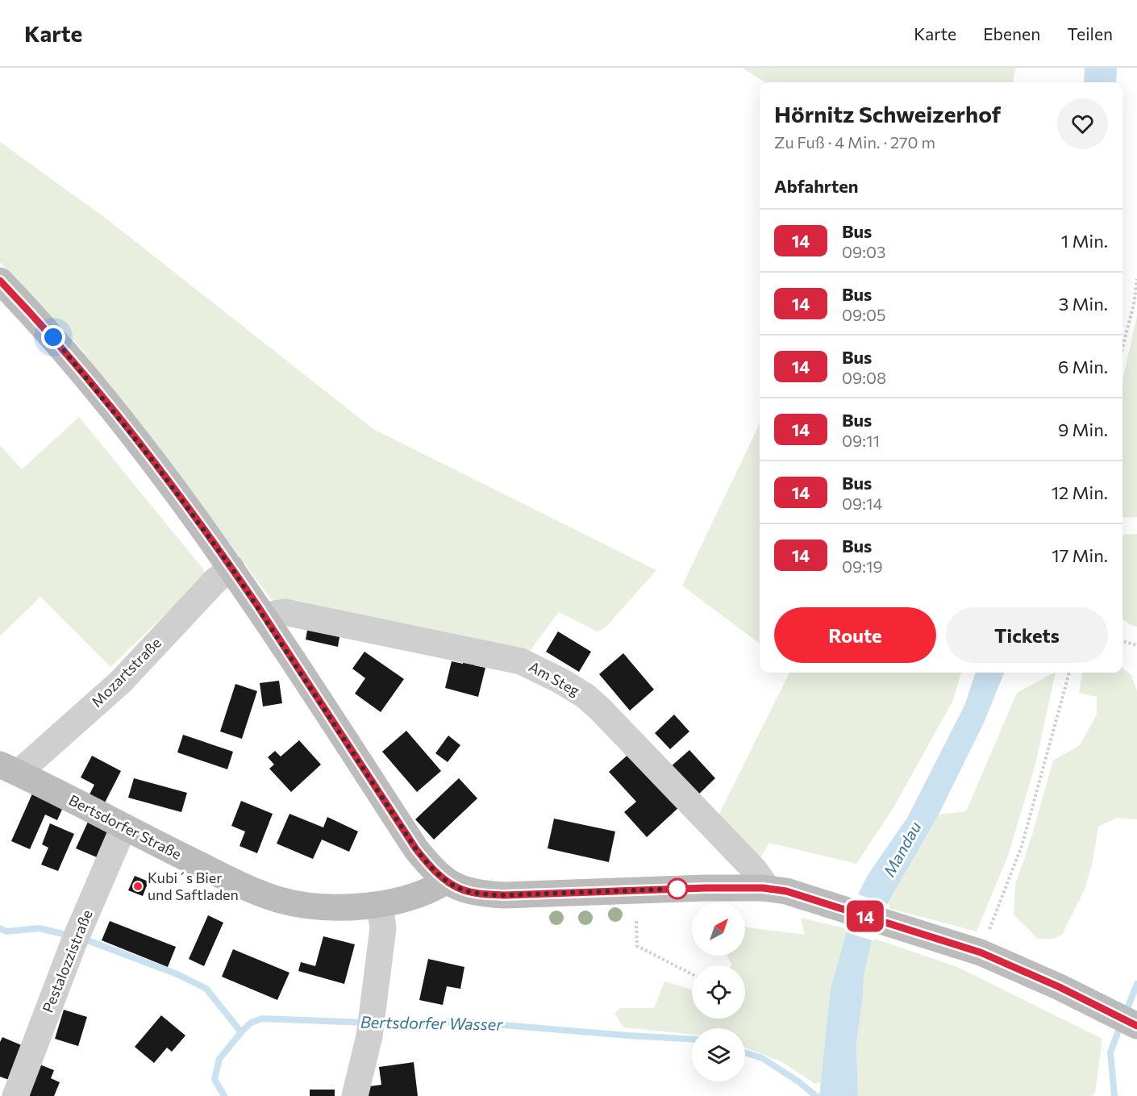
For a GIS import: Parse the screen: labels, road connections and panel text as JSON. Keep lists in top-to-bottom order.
{
  "streets": {
    "main road": ["Bertsdorfer Straße"],
    "street": ["Mozartstraße", "Am Steg", "Pestalozzistraße"]
  },
  "crossings": [
    ["Mozartstraße", "Bertsdorfer Straße"],
    ["Bertsdorfer Straße", "Pestalozzistraße"]
  ],
  "water": ["Mandau", "Bertsdorfer Wasser"],
  "places": ["Kubi´s Bier und Saftladen"],
  "lines": ["bus line 14"],
  "north": "top right",
  "page": {
    "header": "Karte",
    "nav": ["Karte", "Ebenen", "Teilen"],
    "on_map": "14",
    "heading": [
      ["Hörnitz Schweizerhof", "Zu Fuß · 4 Min. · 270 m"],
      "Abfahrten"
    ],
    "list": [
      {
        "mark": "14",
        "name": "Bus",
        "note": "09:03",
        "value": "1 Min."
      },
      {
        "mark": "14",
        "name": "Bus",
        "note": "09:05",
        "value": "3 Min."
      },
      {
        "mark": "14",
        "name": "Bus",
        "note": "09:08",
        "value": "6 Min."
      },
      {
        "mark": "14",
        "name": "Bus",
        "note": "09:11",
        "value": "9 Min."
      },
      {
        "mark": "14",
        "name": "Bus",
        "note": "09:14",
        "value": "12 Min."
      },
      {
        "mark": "14",
        "name": "Bus",
        "note": "09:19",
        "value": "17 Min."
      }
    ],
    "buttons": ["Route", "Tickets"]
  }
}
